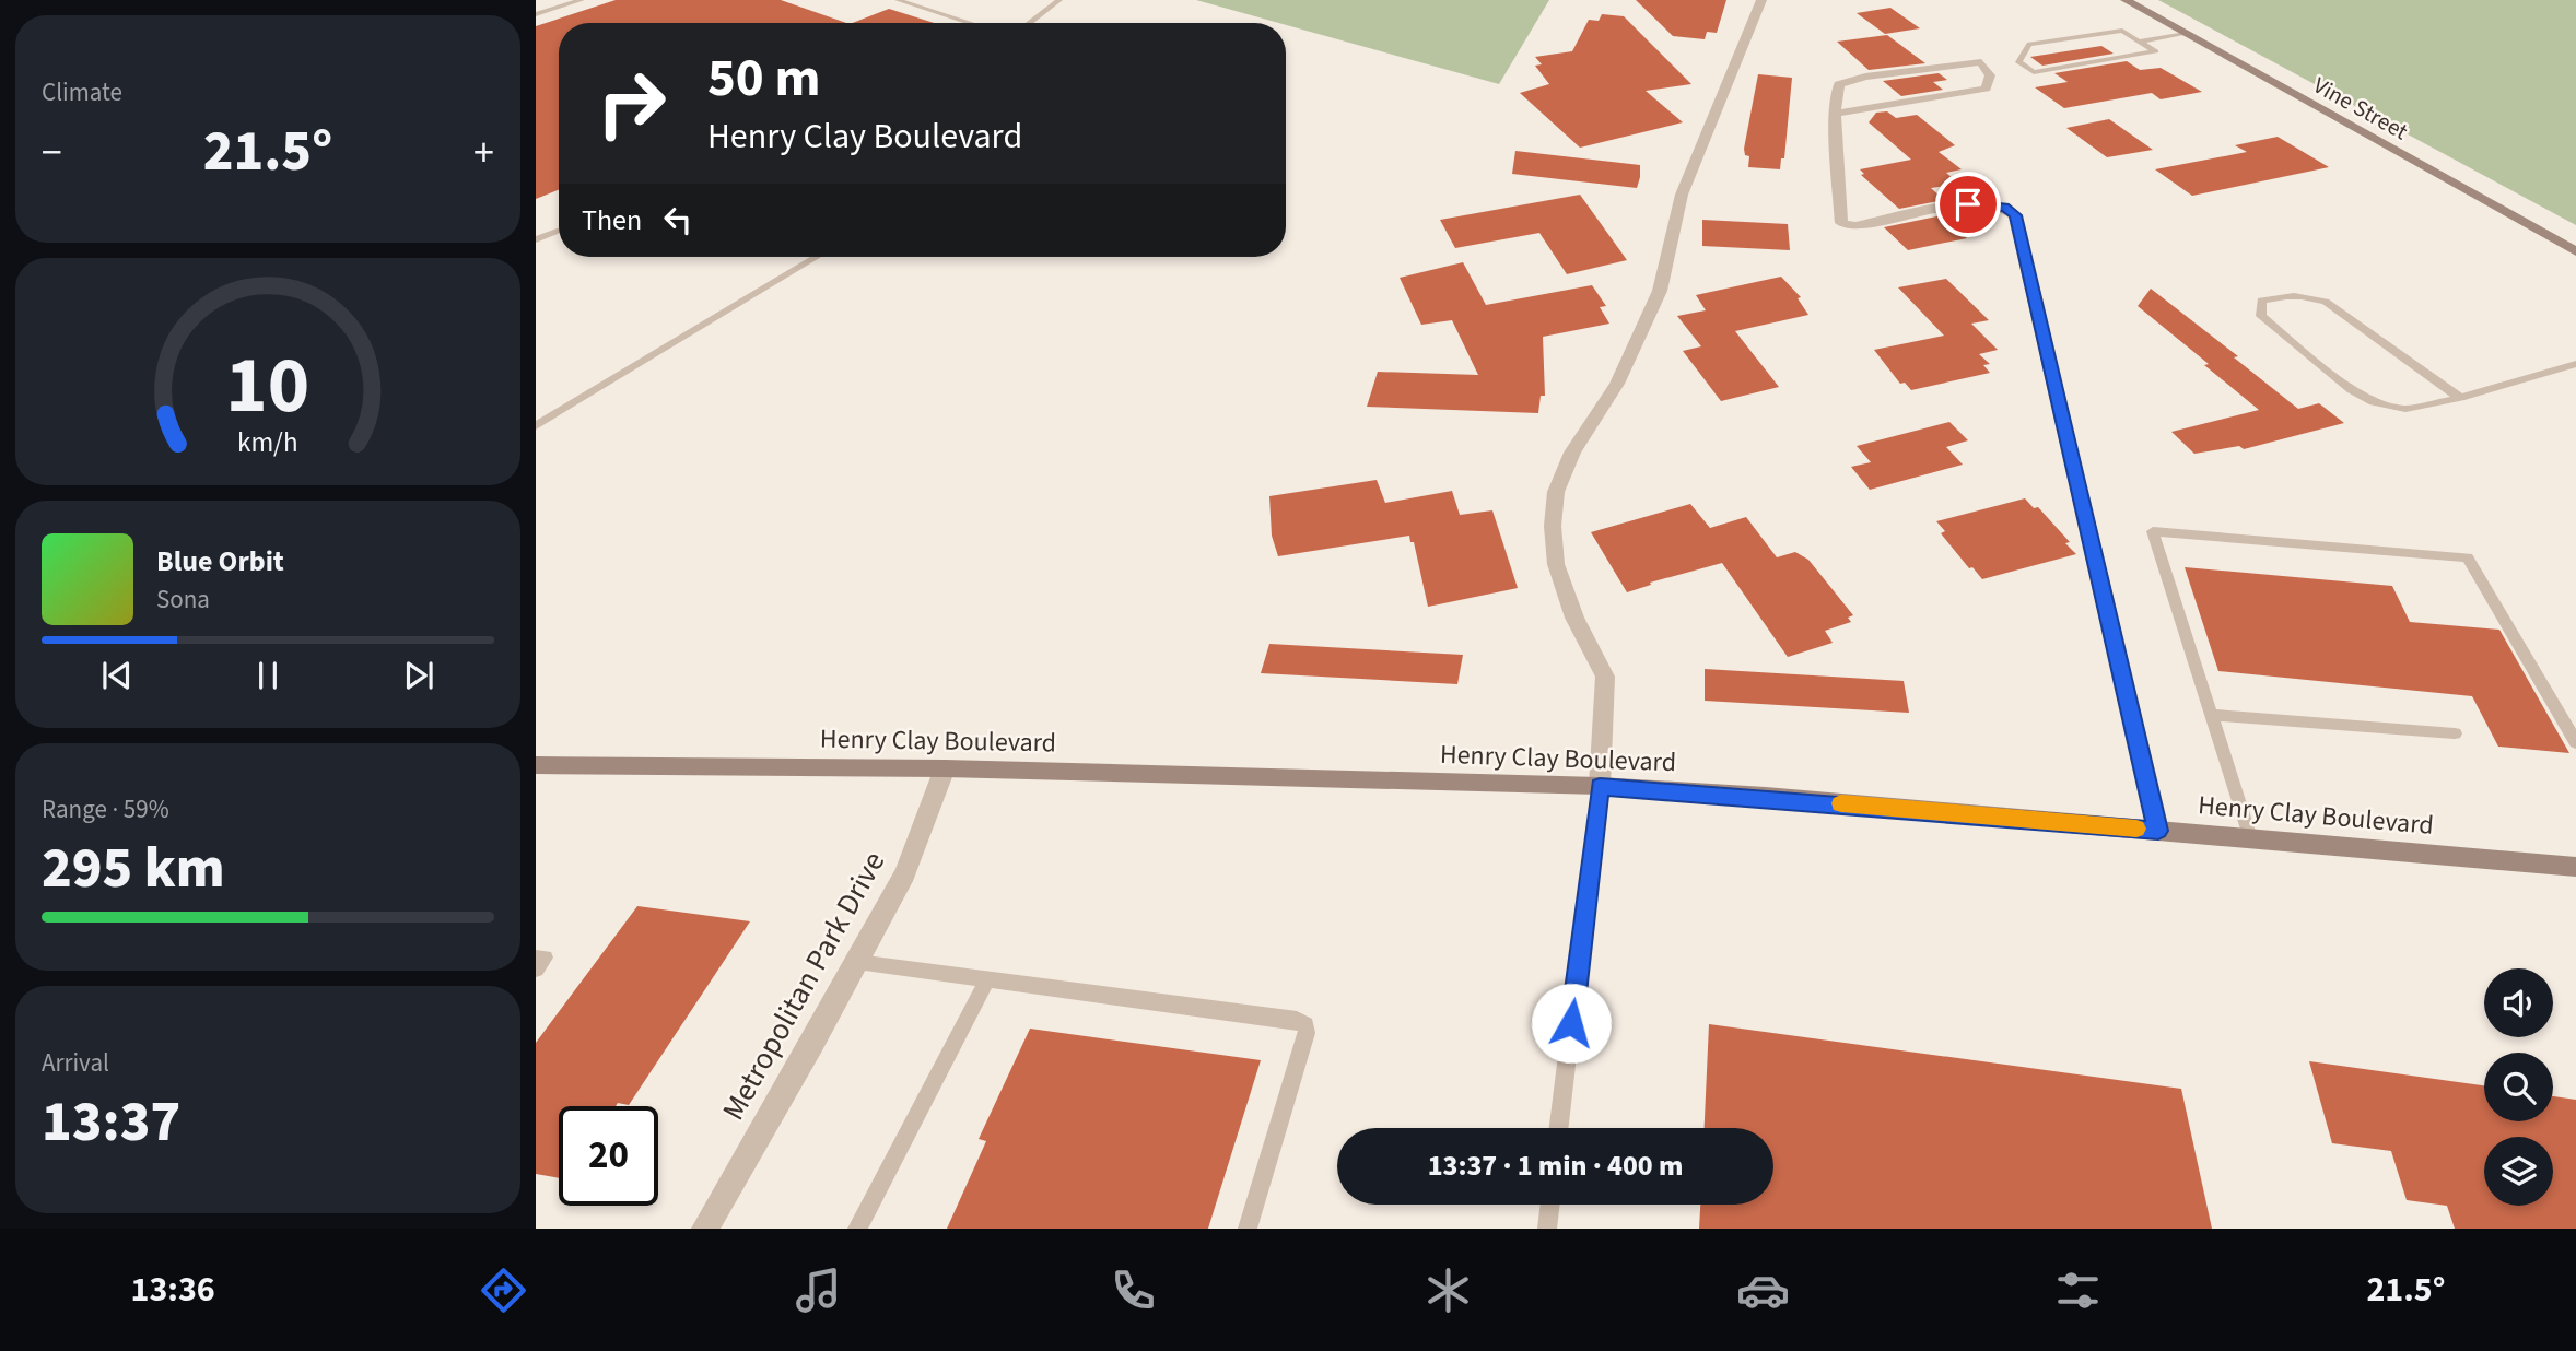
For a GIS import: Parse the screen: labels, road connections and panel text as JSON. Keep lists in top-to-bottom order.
{
  "streets": {
    "main road": ["Vine Street", "Henry Clay Boulevard"],
    "street": ["Metropolitan Park Drive"]
  },
  "crossings": [
    ["Henry Clay Boulevard", "Metropolitan Park Drive"]
  ],
  "page": {
    "tile": [
      "Climate",
      ["Range · 59%", "295 km"],
      ["Arrival", "13:37"]
    ],
    "turn": ["50 m", "Henry Clay Boulevard"],
    "heat": ["−", "21.5°", "+"],
    "then": "Then",
    "song": ["Blue Orbit", "Sona"],
    "limit": "20",
    "trip": "13:37 · 1 min · 400 m",
    "tabs": ["13:36", "21.5°"],
    "gauge": ["10", "km/h"]
  }
}
